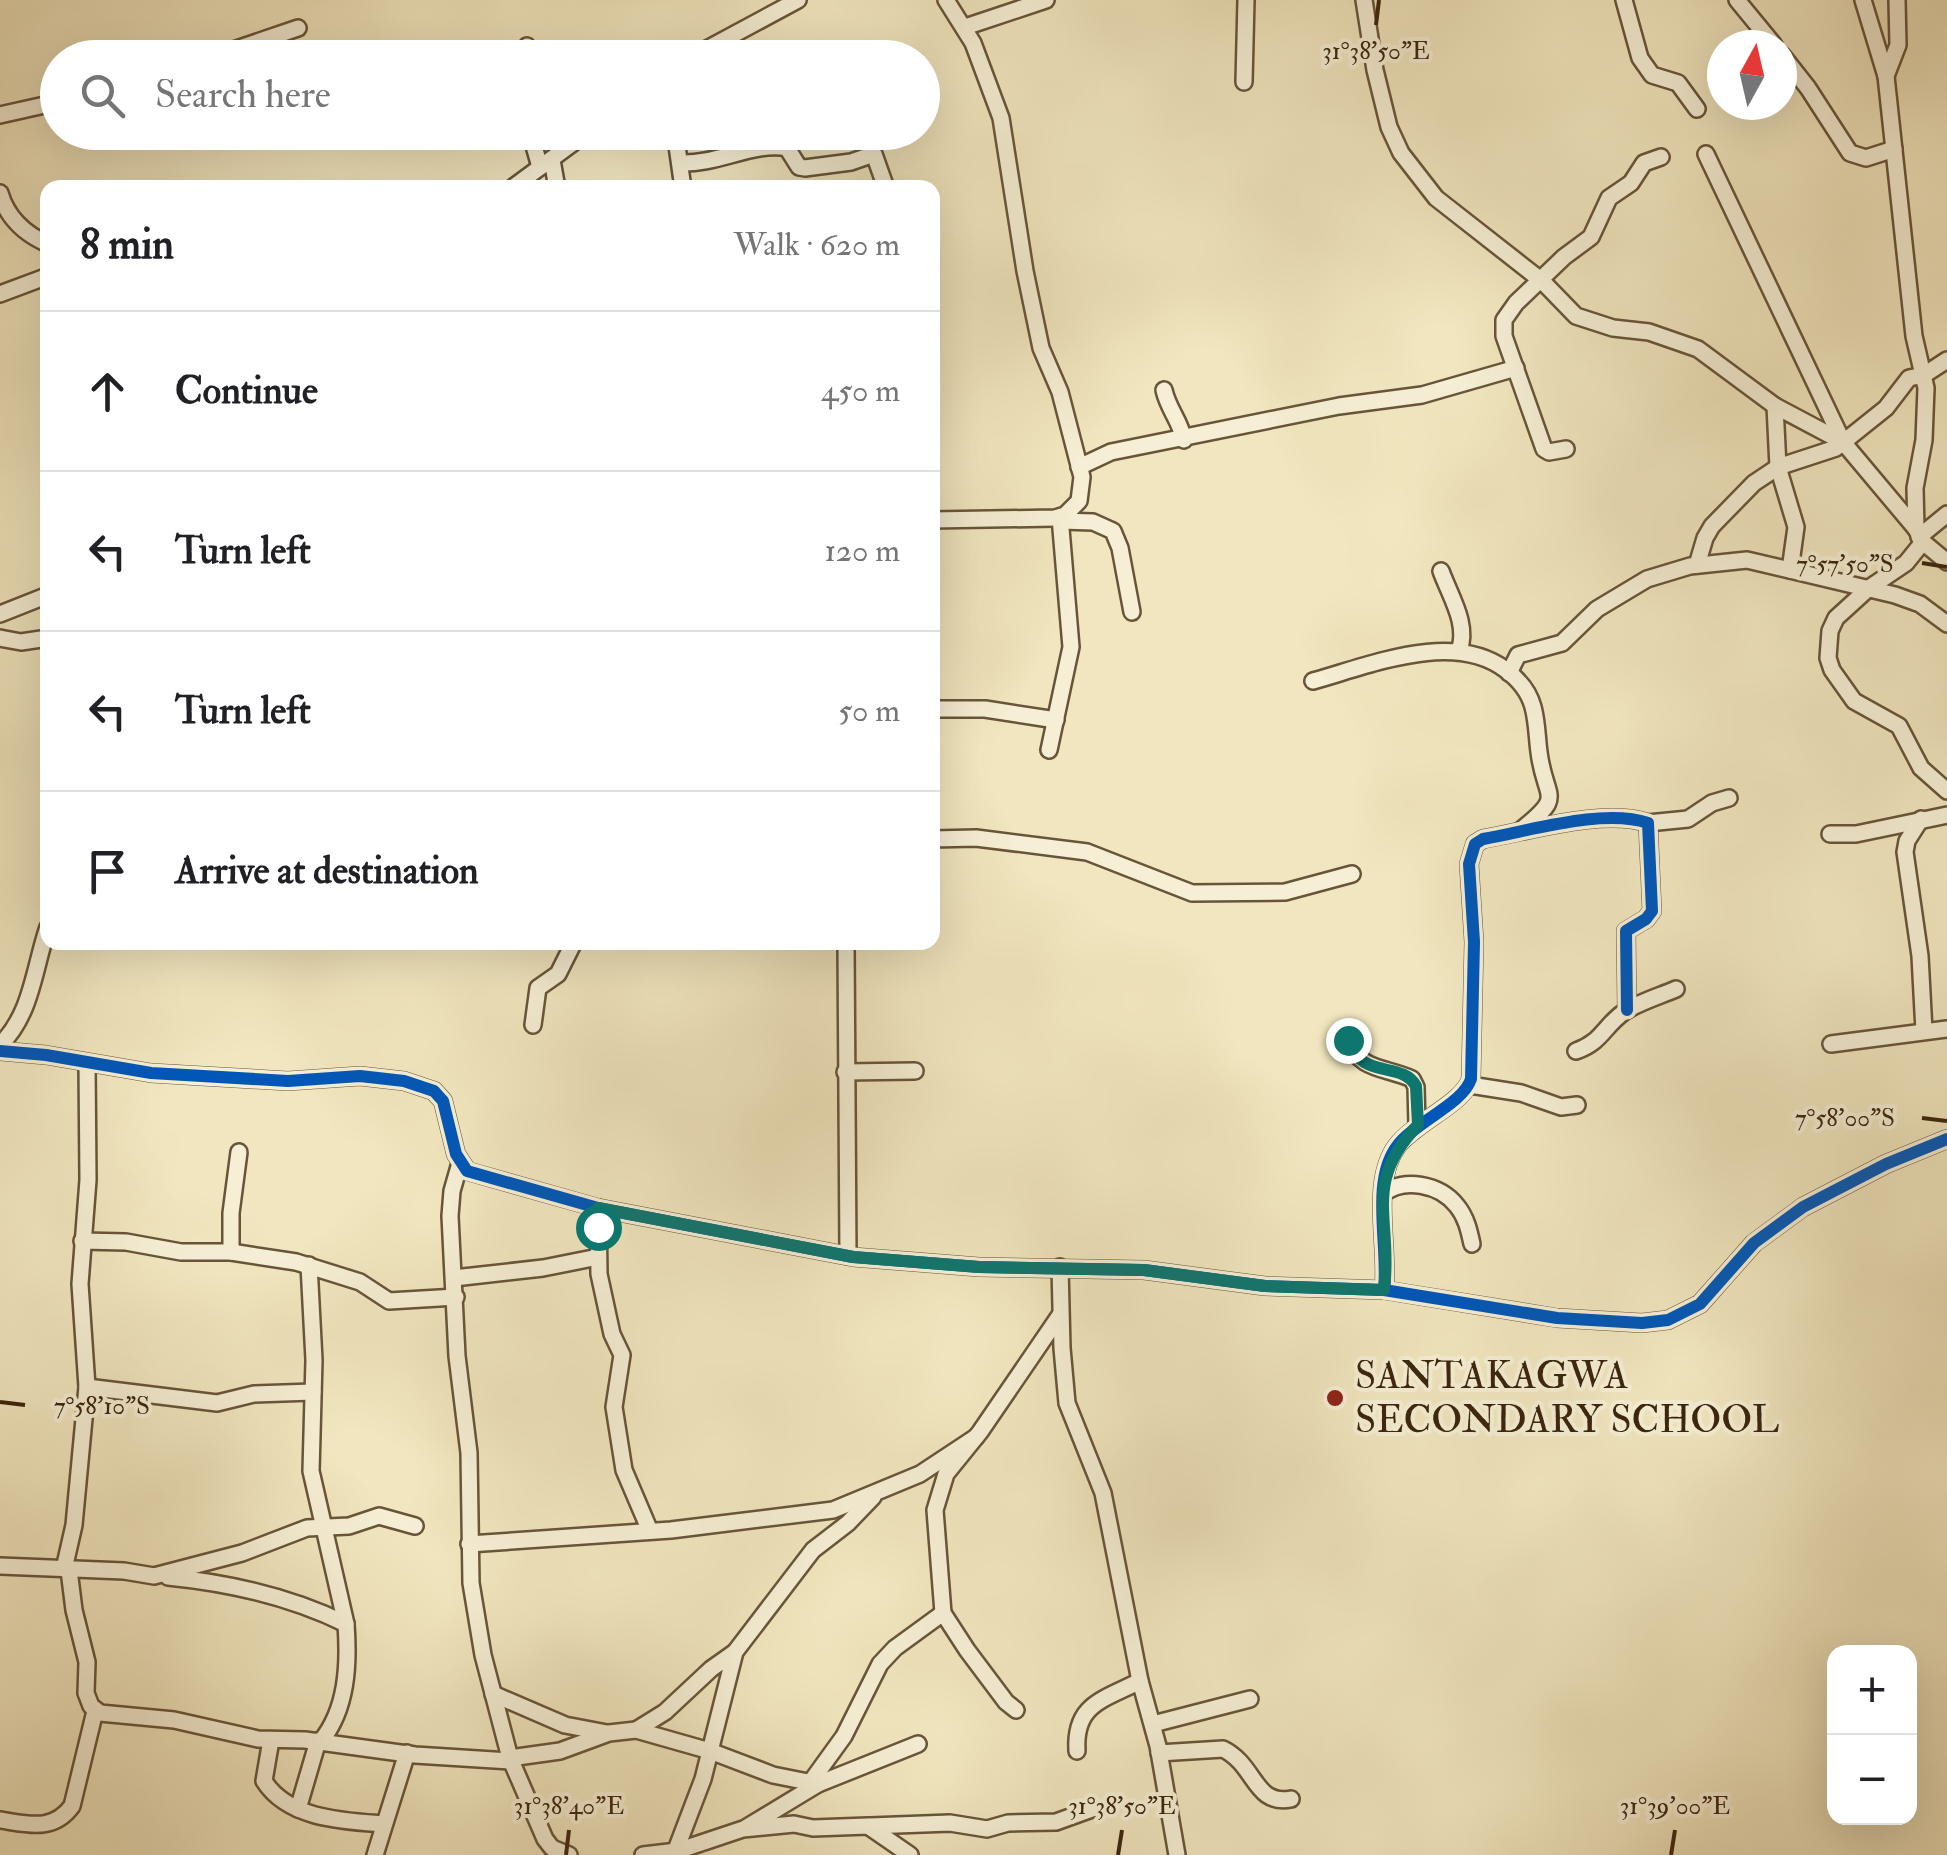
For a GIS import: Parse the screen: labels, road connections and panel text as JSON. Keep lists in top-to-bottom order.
{
  "places": ["SANTAKAGWA SECONDARY SCHOOL"],
  "north": "top",
  "page": {
    "search": "Search here",
    "heading": ["8 min", "Walk · 620 m"],
    "list": [
      ["Continue", "450 m"],
      ["Turn left", "120 m"],
      ["Turn left", "50 m"],
      "Arrive at destination"
    ],
    "map_buttons": ["+", "−"]
  },
  "coordinates": [
    "31°38'50\"E",
    "7°57'50\"S",
    "7°58'00\"S",
    "7°58'10\"S",
    "31°38'40\"E",
    "31°39'00\"E"
  ]
}
